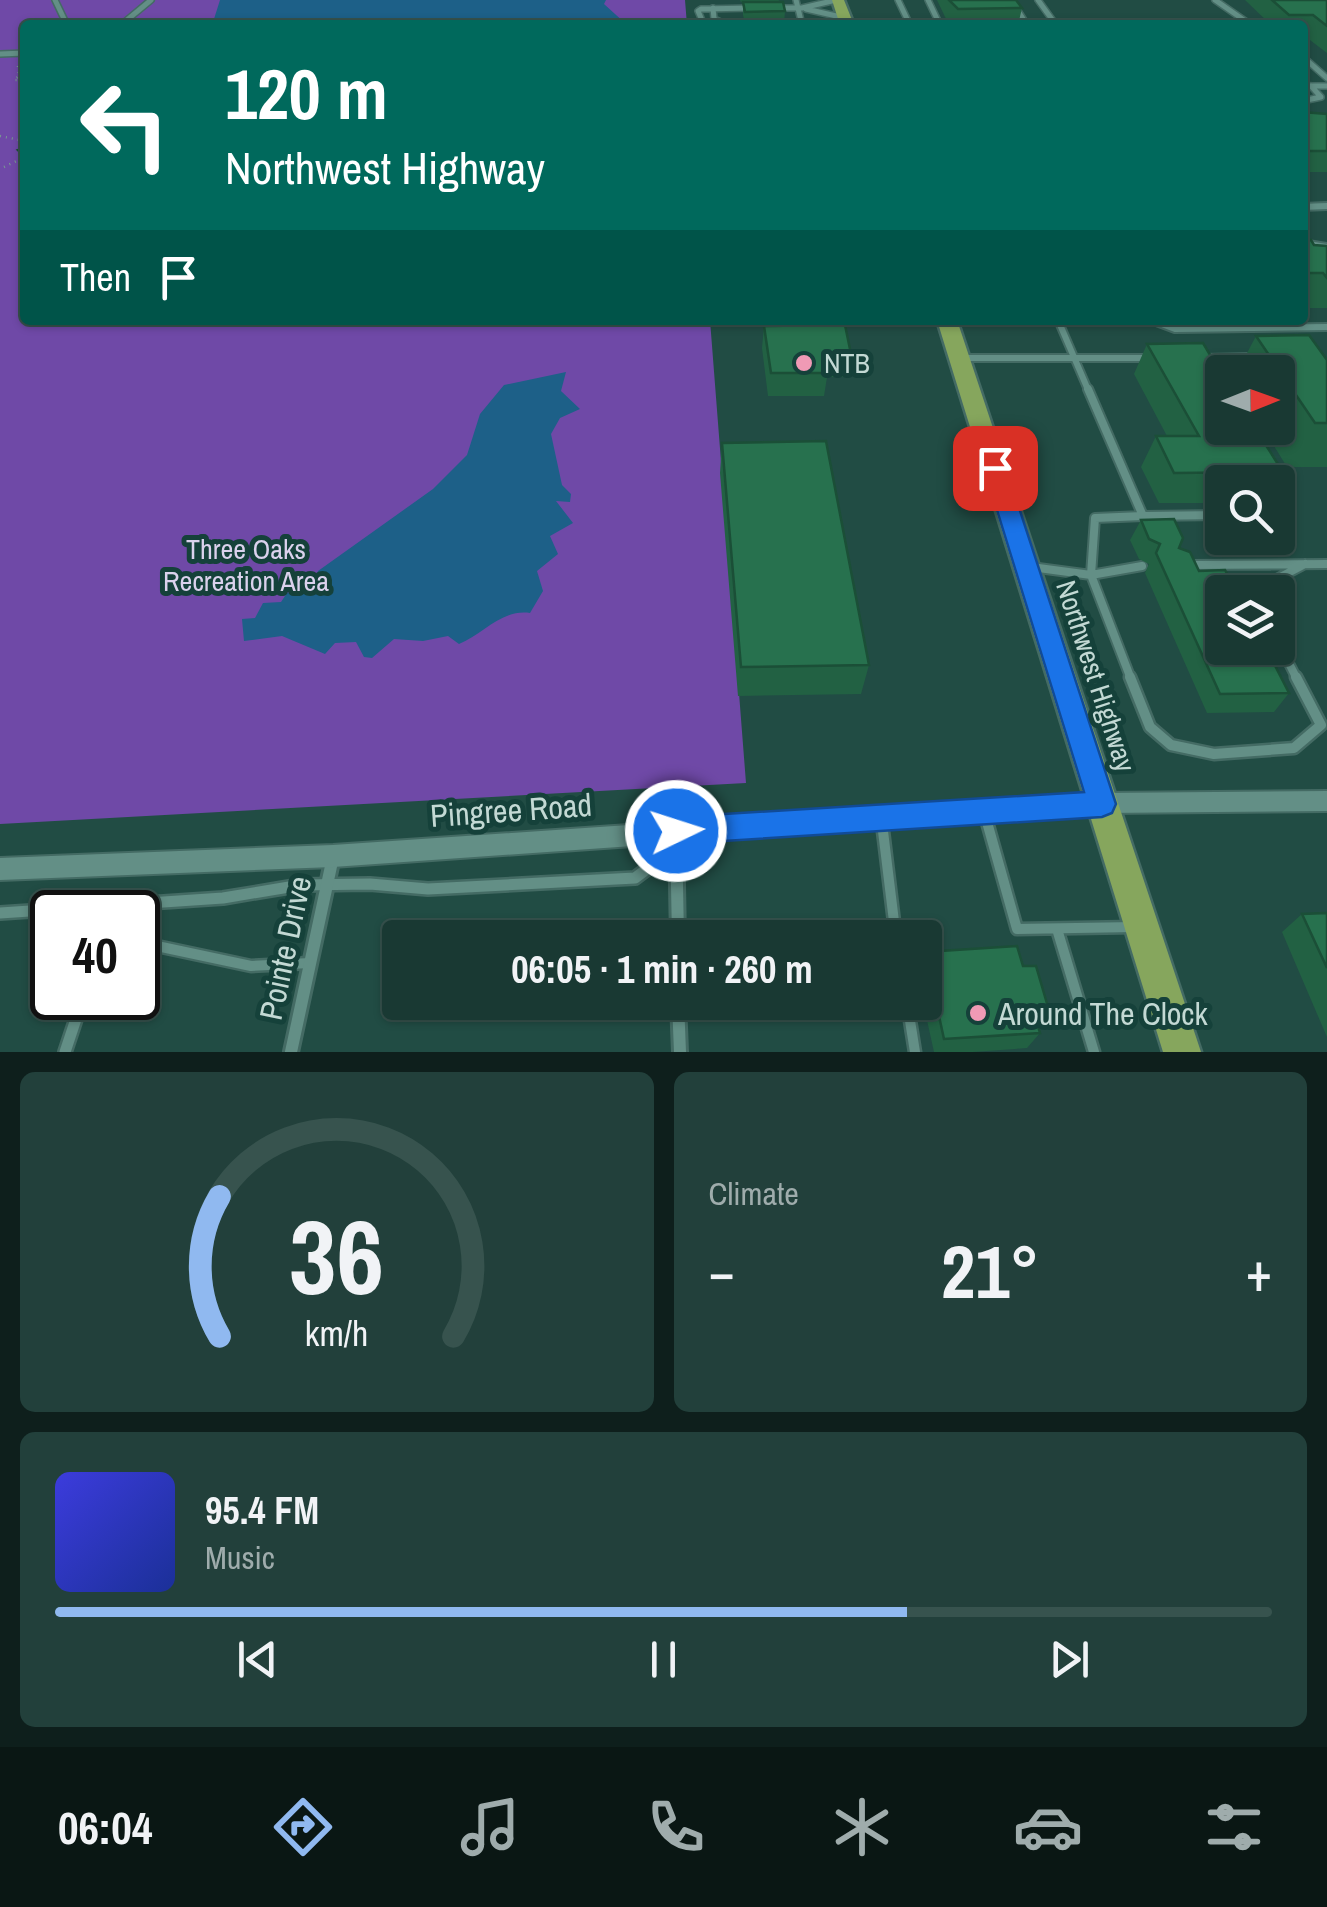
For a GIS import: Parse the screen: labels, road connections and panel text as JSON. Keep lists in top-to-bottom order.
{
  "streets": {
    "main road": ["Northwest Highway"],
    "street": ["Pingree Road", "Pointe Drive"]
  },
  "crossings": [
    ["Northwest Highway", "Pingree Road"],
    ["Pingree Road", "Pointe Drive"]
  ],
  "parks": ["Three Oaks Recreation Area"],
  "places": ["NTB", "Around The Clock"],
  "north": "right",
  "page": {
    "turn": ["120 m", "Northwest Highway"],
    "then": "Then",
    "limit": "40",
    "trip": "06:05 · 1 min · 260 m",
    "tile": "Climate",
    "heat": ["−", "21°", "+"],
    "song": ["95.4 FM", "Music"],
    "tabs": "06:04",
    "gauge": ["36", "km/h"]
  }
}
